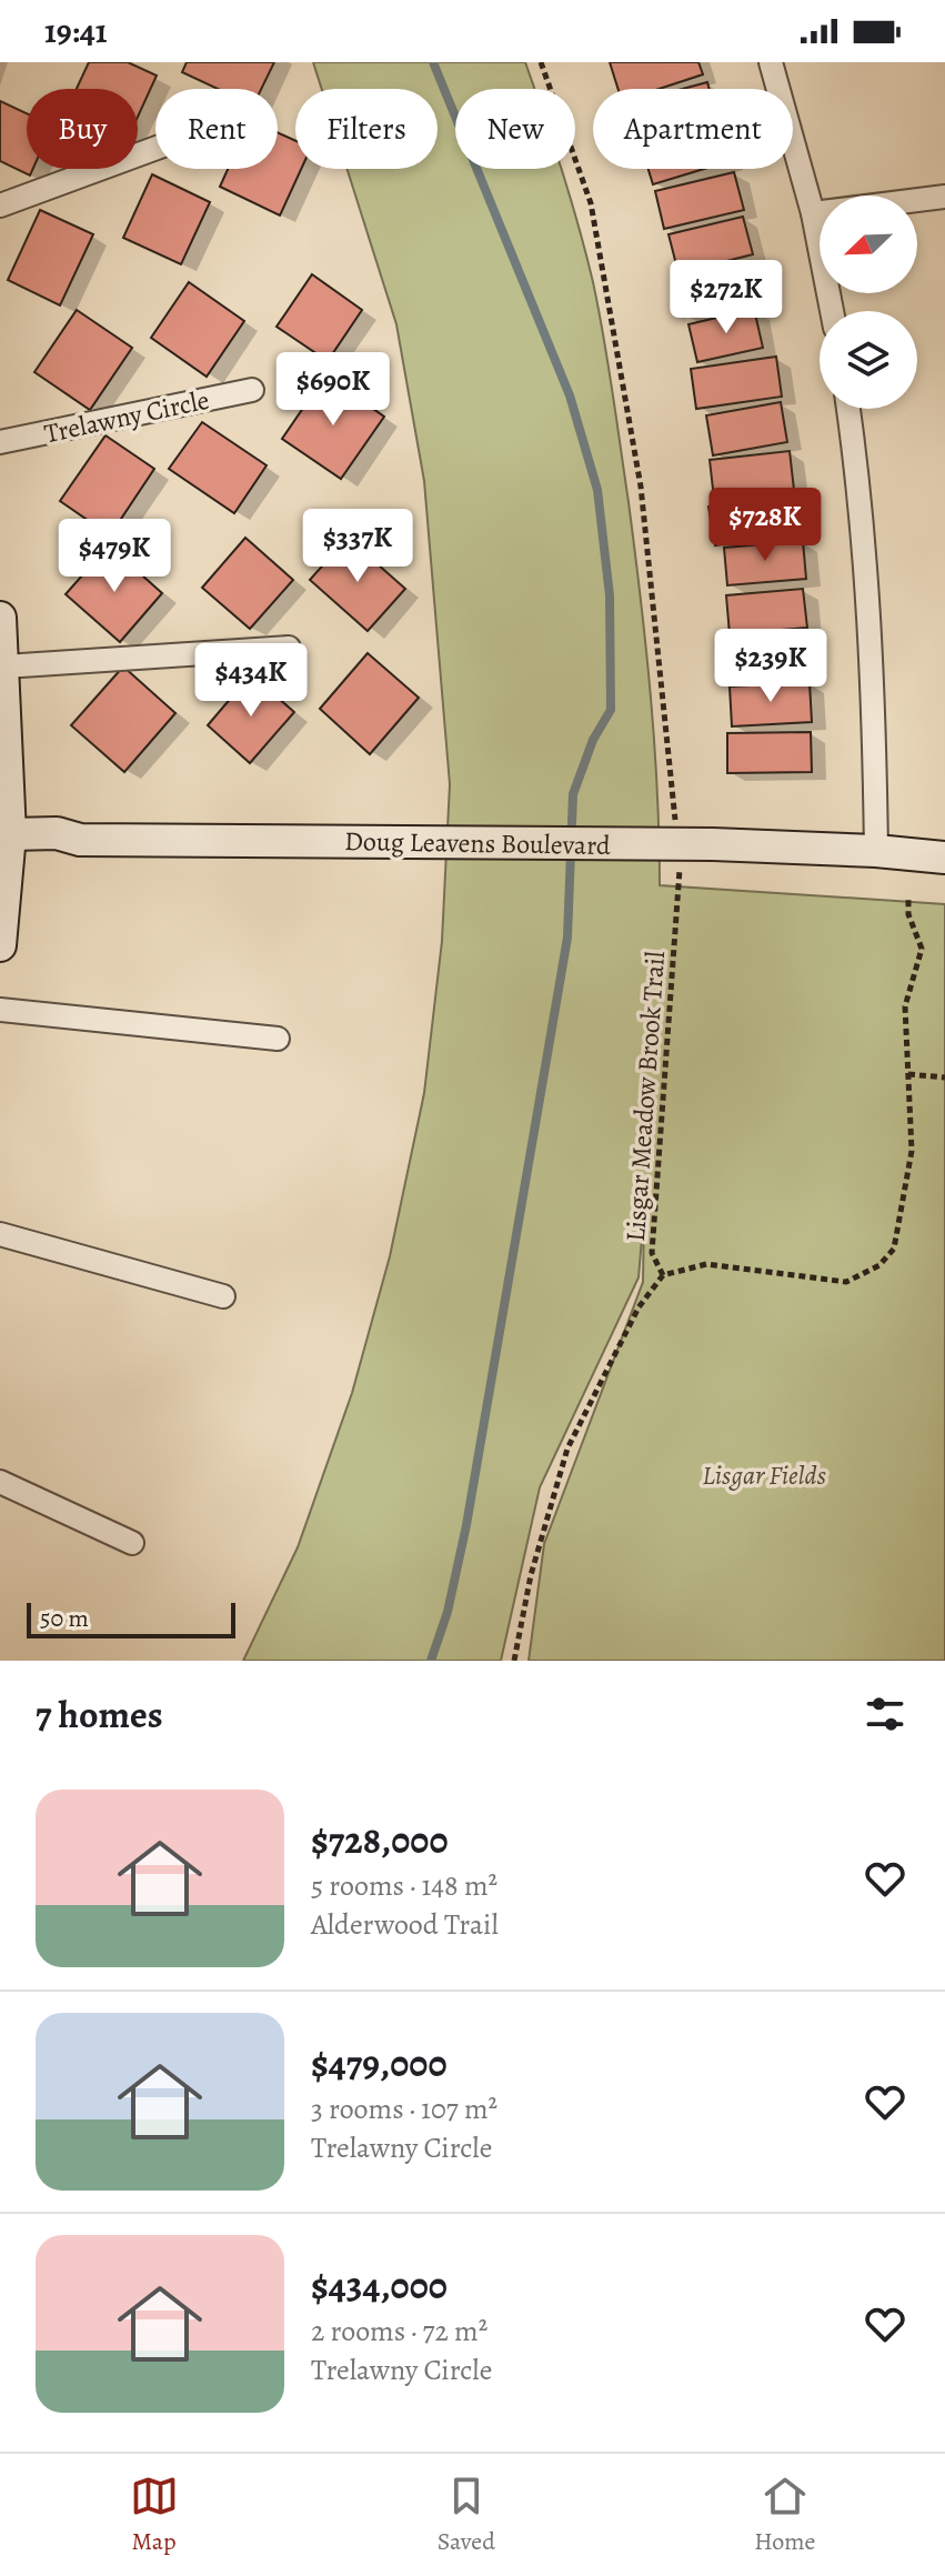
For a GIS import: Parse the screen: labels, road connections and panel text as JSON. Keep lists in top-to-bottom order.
{
  "streets": {
    "street": ["Trelawny Circle", "Doug Leavens Boulevard"],
    "path": ["Lisgar Meadow Brook Trail"]
  },
  "parks": ["Lisgar Fields"],
  "scale_bar": "50 m",
  "north": "bottom left",
  "page": {
    "status": "19:41",
    "chip": [
      "Buy",
      "Rent",
      "Filters",
      "New",
      "Apartment"
    ],
    "price": [
      "$272K",
      "$690K",
      "$728K",
      "$337K",
      "$479K",
      "$239K",
      "$434K"
    ],
    "scale": "50 m",
    "heading": "7 homes",
    "list": [
      {
        "name": "$728,000",
        "note": "5 rooms · 148 m² · Alderwood Trail"
      },
      {
        "name": "$479,000",
        "note": "3 rooms · 107 m² · Trelawny Circle"
      },
      {
        "name": "$434,000",
        "note": "2 rooms · 72 m² · Trelawny Circle"
      }
    ],
    "tabs": ["Map", "Saved", "Home"]
  }
}
